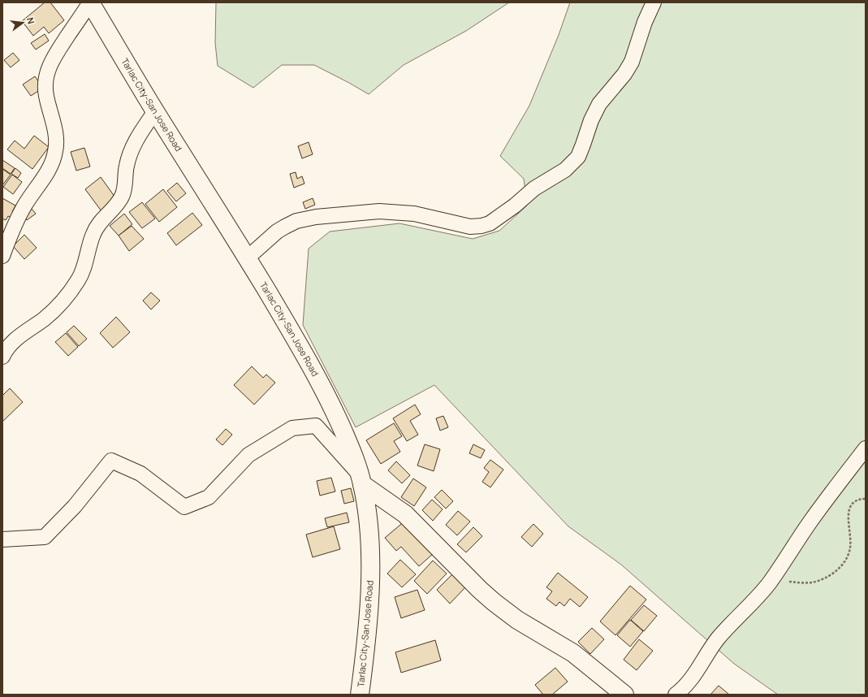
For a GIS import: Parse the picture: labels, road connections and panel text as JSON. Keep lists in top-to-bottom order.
{
  "streets": {
    "main road": ["Tarlac City-San Jose Road"]
  },
  "north": "right"
}
